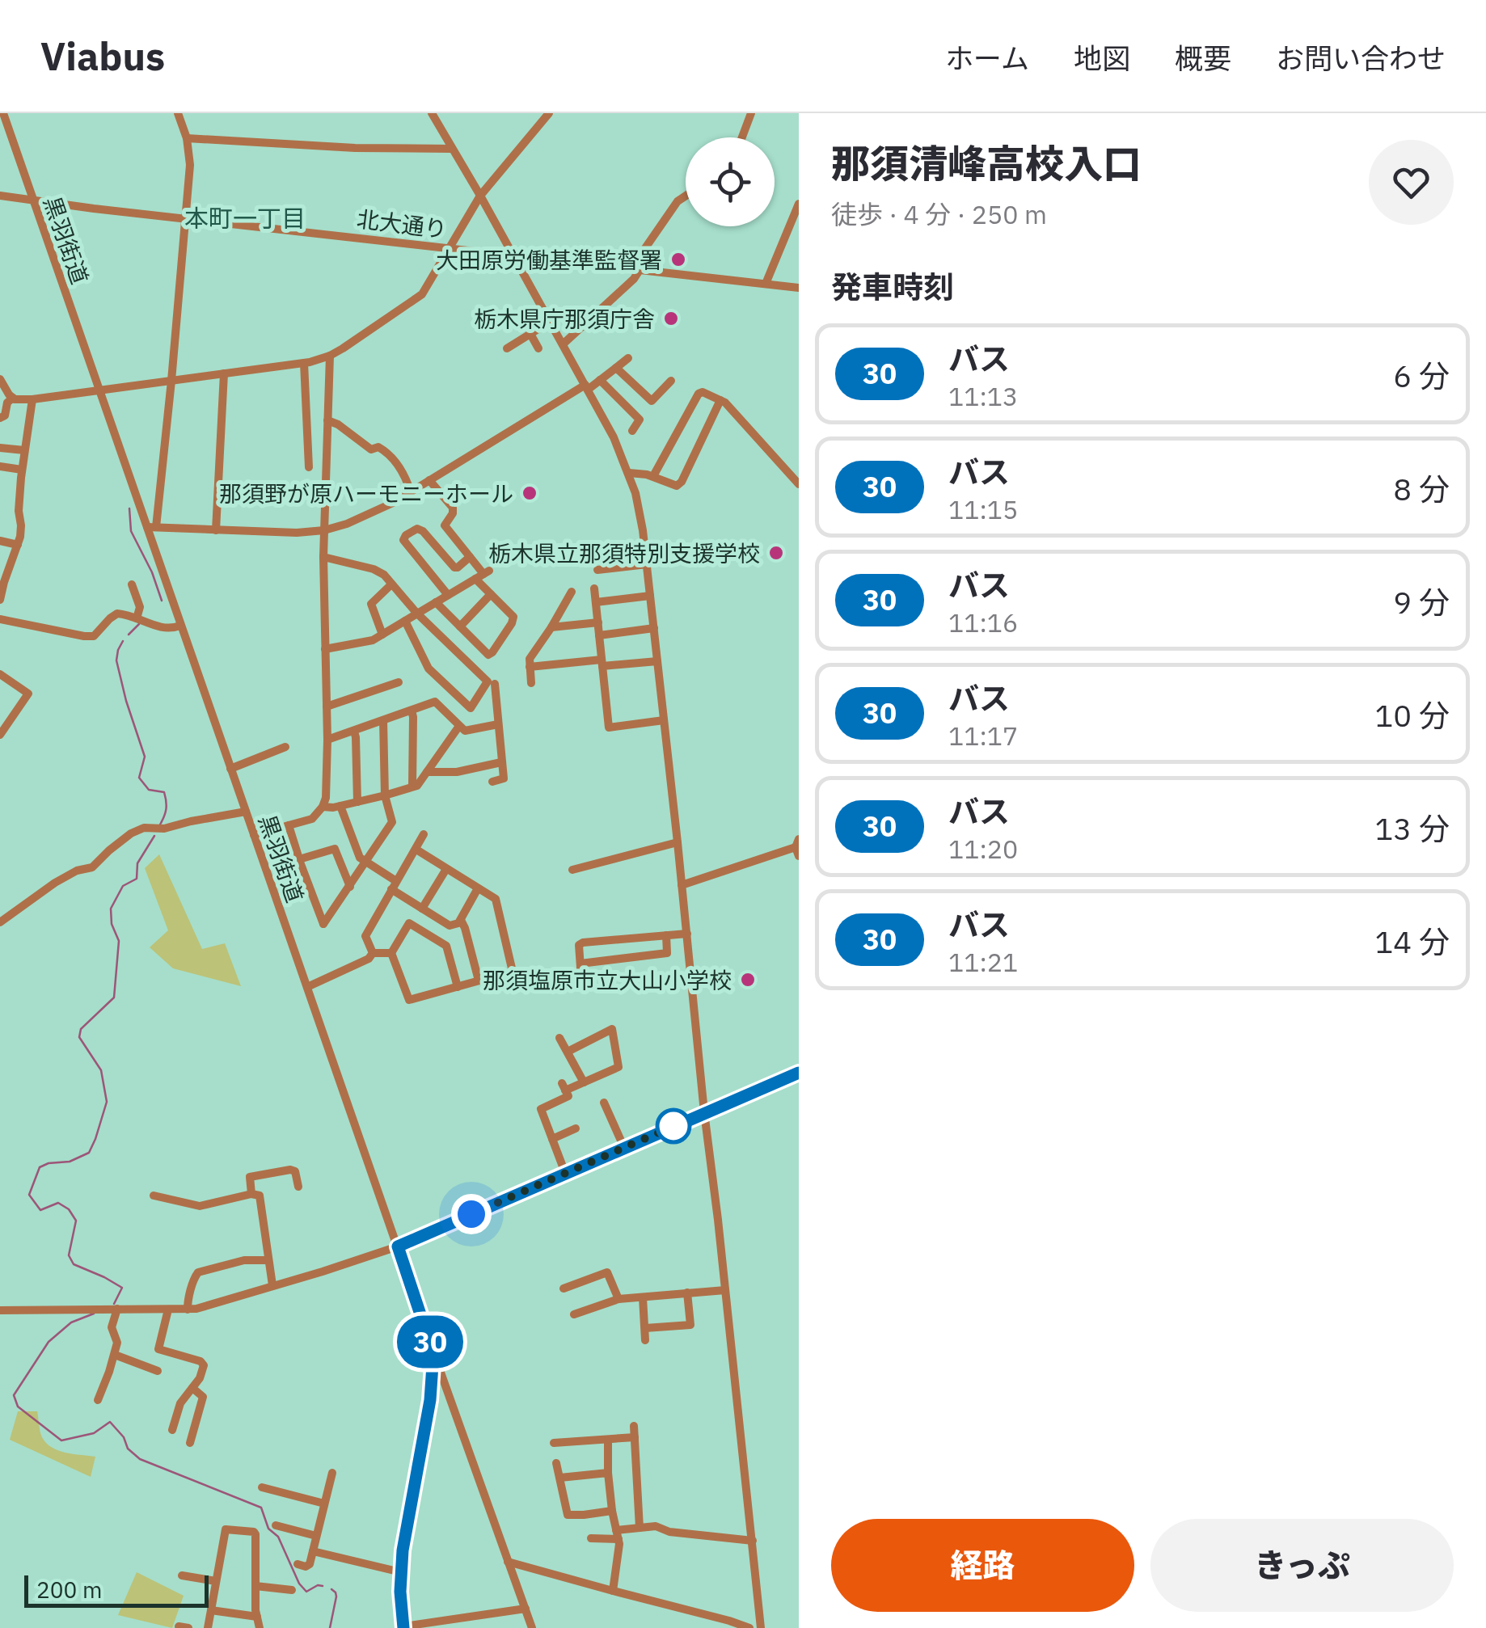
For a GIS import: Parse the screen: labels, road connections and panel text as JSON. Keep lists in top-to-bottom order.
{
  "streets": {
    "street": ["北大通り", "黒羽街道"]
  },
  "crossings": [
    ["北大通り", "黒羽街道"]
  ],
  "districts": ["本町一丁目"],
  "places": [
    "大田原労働基準監督署",
    "栃木県庁那須庁舎",
    "那須野が原ハーモニーホール",
    "栃木県立那須特別支援学校",
    "那須塩原市立大山小学校"
  ],
  "lines": ["bus line 30"],
  "scale_bar": "200 m",
  "page": {
    "header": "Viabus",
    "nav": [
      "ホーム",
      "地図",
      "概要",
      "お問い合わせ"
    ],
    "on_map": "30",
    "heading": [
      ["那須清峰高校入口", "徒歩 · 4 分 · 250 m"],
      "発車時刻"
    ],
    "list": [
      {
        "mark": "30",
        "name": "バス",
        "note": "11:13",
        "value": "6 分"
      },
      {
        "mark": "30",
        "name": "バス",
        "note": "11:15",
        "value": "8 分"
      },
      {
        "mark": "30",
        "name": "バス",
        "note": "11:16",
        "value": "9 分"
      },
      {
        "mark": "30",
        "name": "バス",
        "note": "11:17",
        "value": "10 分"
      },
      {
        "mark": "30",
        "name": "バス",
        "note": "11:20",
        "value": "13 分"
      },
      {
        "mark": "30",
        "name": "バス",
        "note": "11:21",
        "value": "14 分"
      }
    ],
    "buttons": ["経路", "きっぷ"],
    "scale": "200 m"
  }
}
